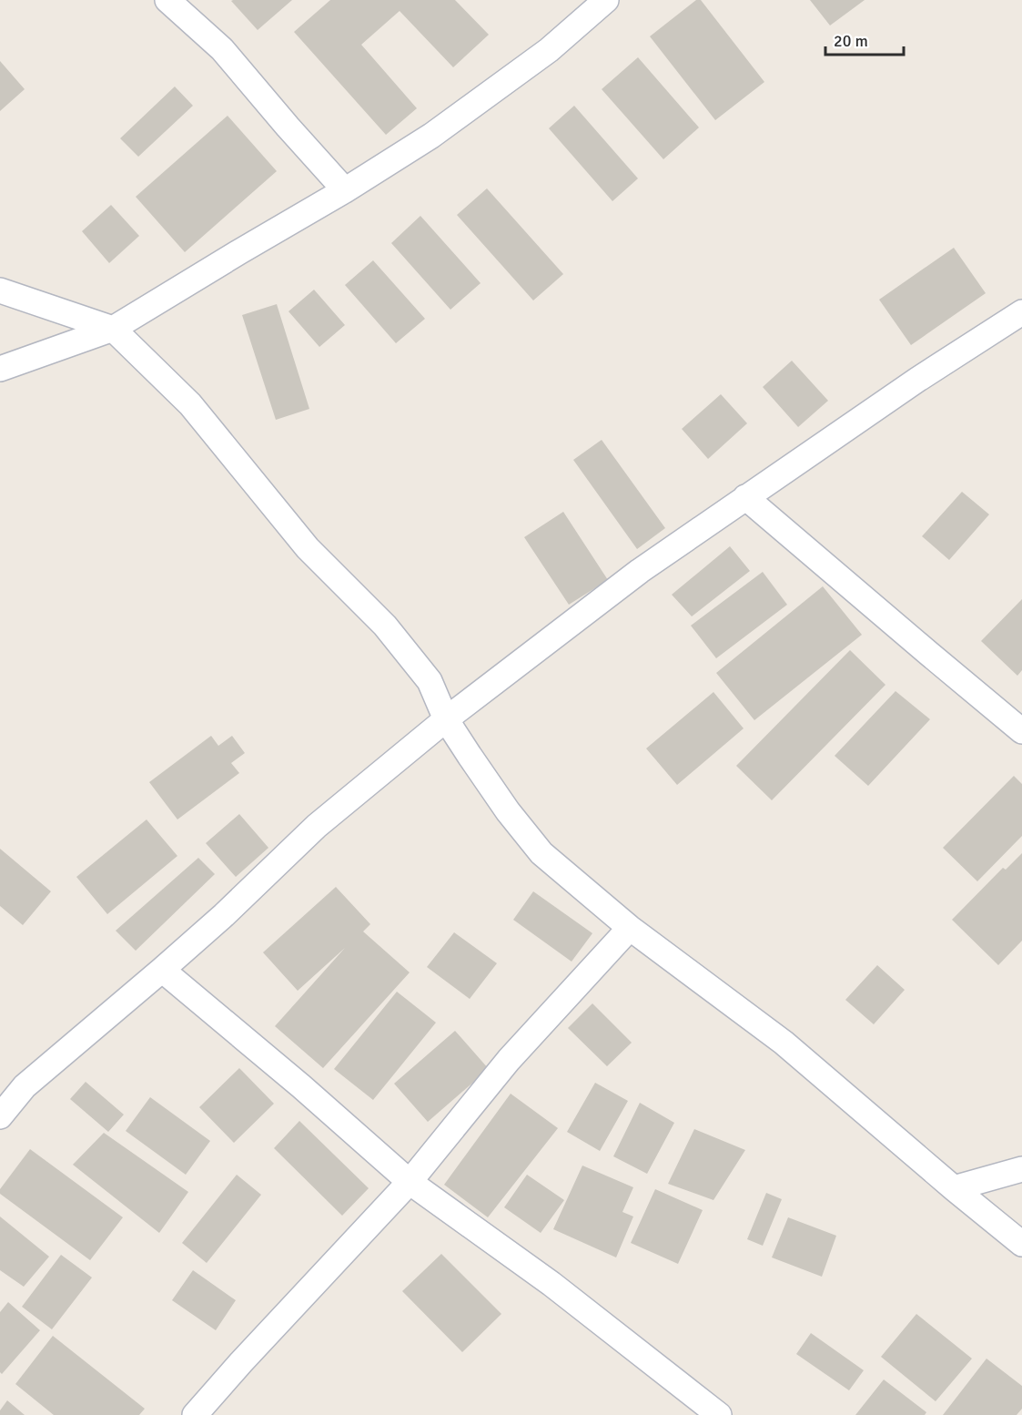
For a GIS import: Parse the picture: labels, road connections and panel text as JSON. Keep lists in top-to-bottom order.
{
  "scale_bar": "20 m"
}
